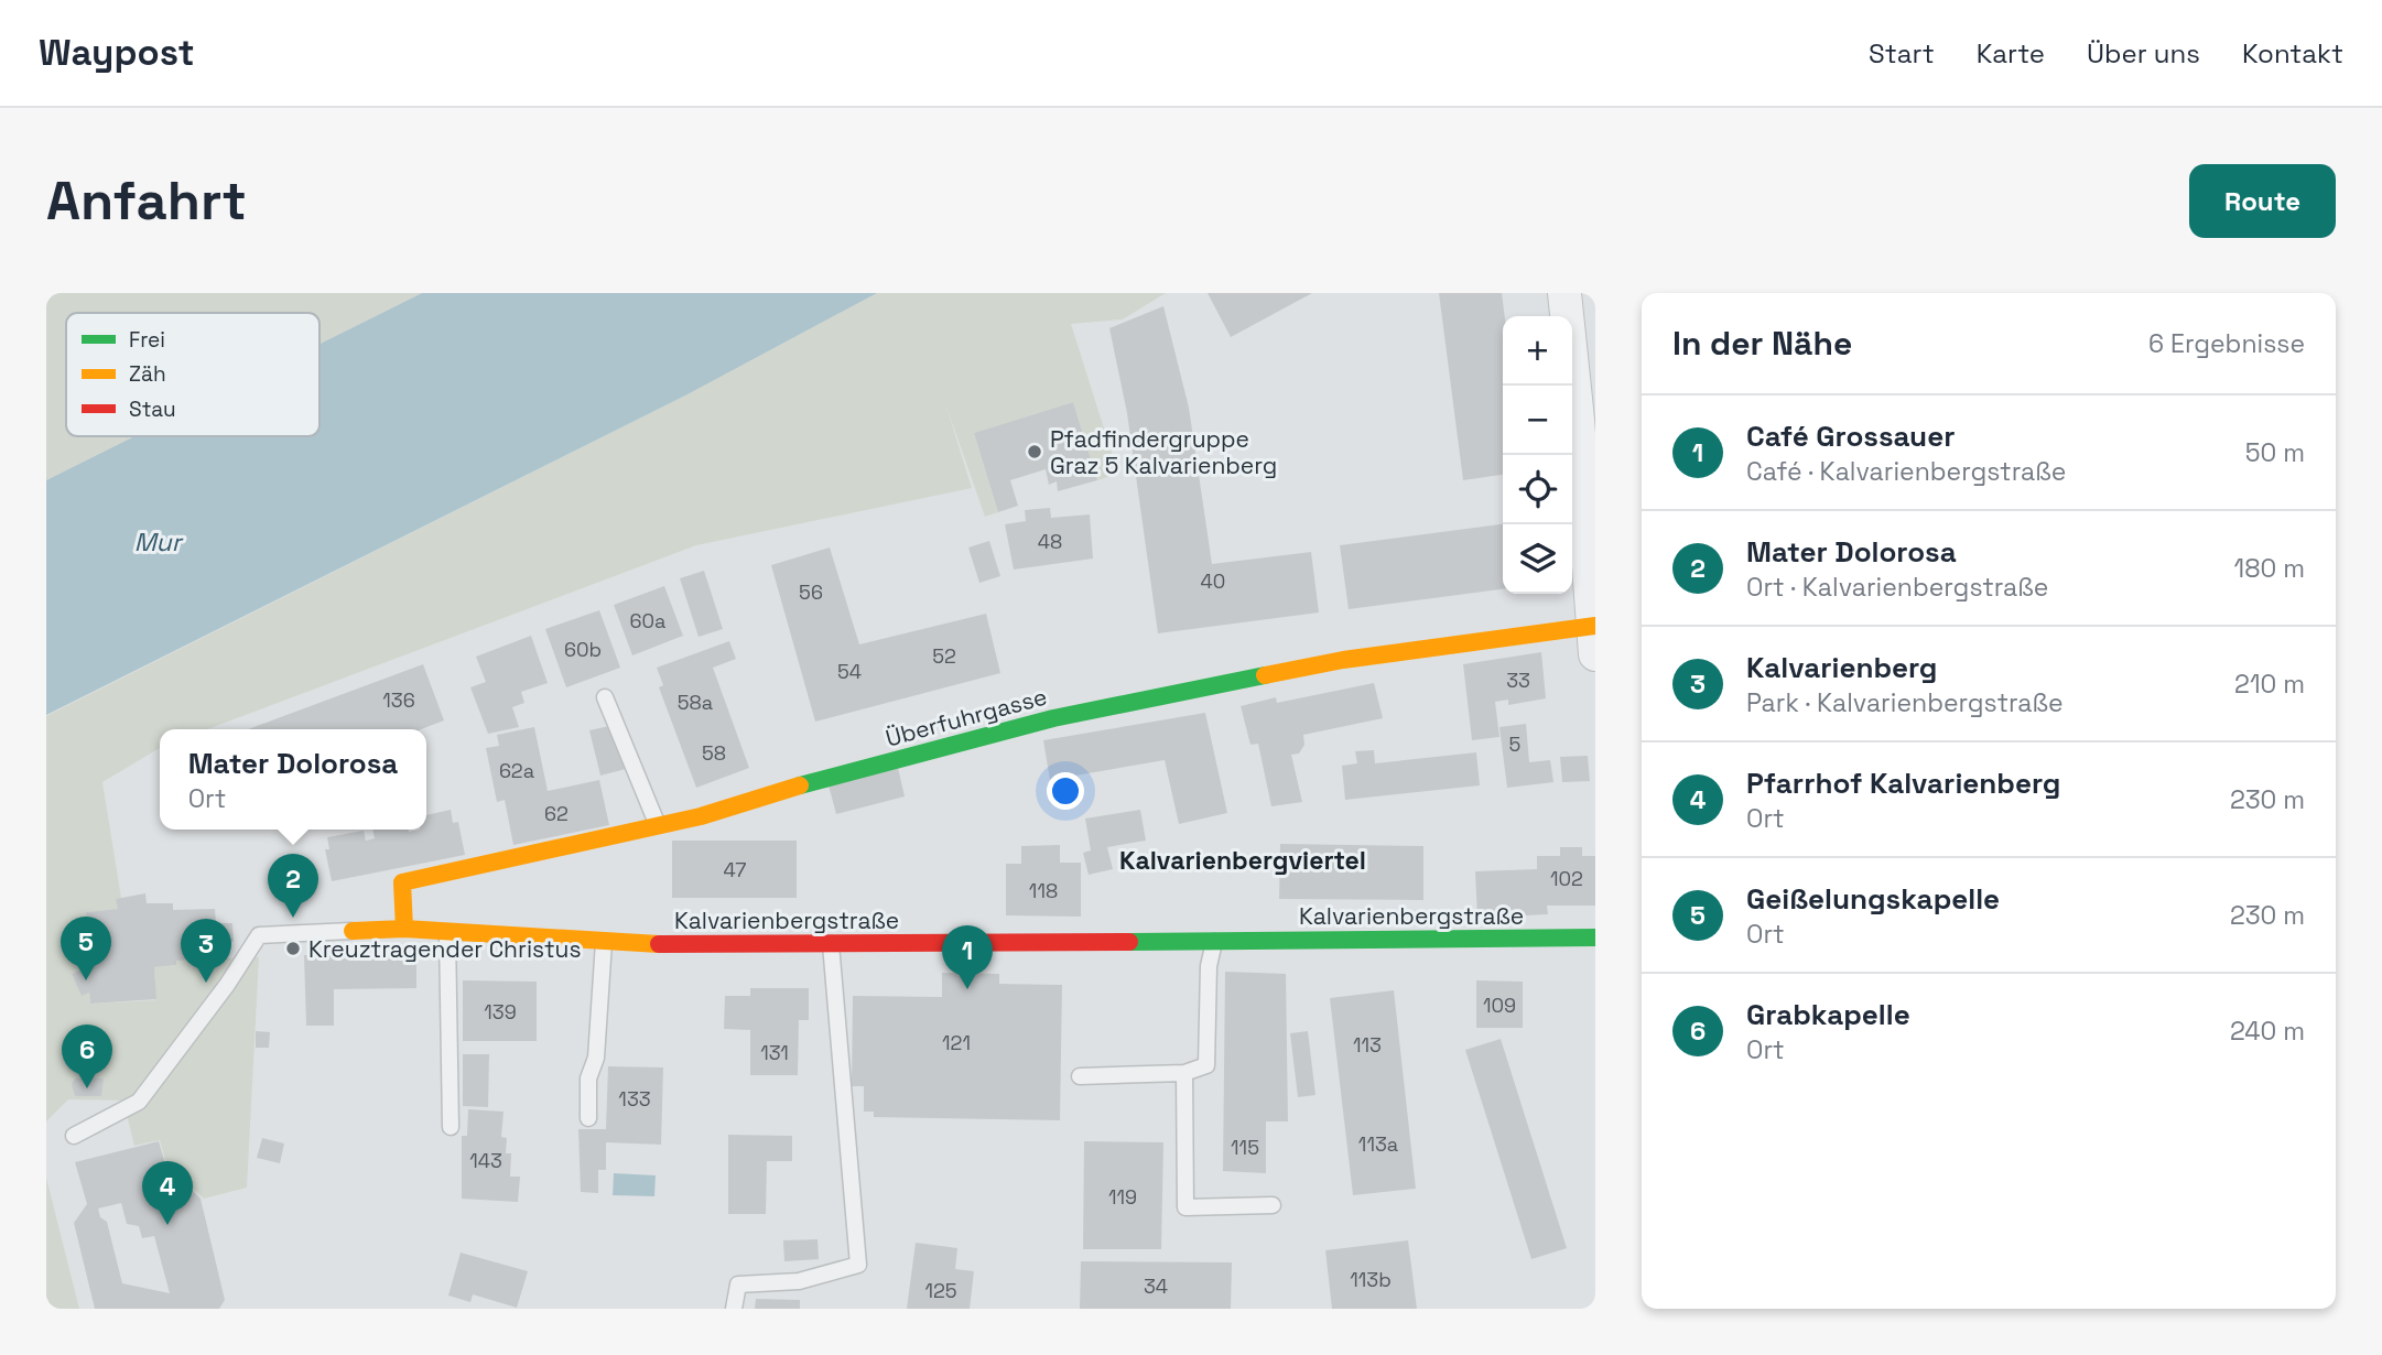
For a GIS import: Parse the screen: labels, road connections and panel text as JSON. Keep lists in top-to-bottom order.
{
  "streets": {
    "street": ["Überfuhrgasse", "Kalvarienbergstraße"]
  },
  "crossings": [
    ["Überfuhrgasse", "Kalvarienbergstraße"]
  ],
  "districts": ["Kalvarienbergviertel"],
  "water": ["Mur"],
  "places": ["Pfadfindergruppe Graz 5 Kalvarienberg", "Kreuztragender Christus"],
  "house_numbers": [
    "48",
    "40",
    "56",
    "60a",
    "60b",
    "52",
    "54",
    "33",
    "136",
    "58a",
    "5",
    "58",
    "62a",
    "62",
    "47",
    "102",
    "118",
    "109",
    "139",
    "121",
    "113",
    "131",
    "133",
    "113a",
    "115",
    "143",
    "119",
    "113b",
    "34",
    "125"
  ],
  "legend": ["Frei", "Zäh", "Stau"],
  "page": {
    "header": "Waypost",
    "nav": [
      "Start",
      "Karte",
      "Über uns",
      "Kontakt"
    ],
    "buttons": "Route",
    "title": "Anfahrt",
    "heading": ["In der Nähe", "6 Ergebnisse"],
    "map_buttons": ["+", "−"],
    "list": [
      {
        "mark": "1",
        "name": "Café Grossauer",
        "note": "Café · Kalvarienbergstraße",
        "value": "50 m"
      },
      {
        "mark": "2",
        "name": "Mater Dolorosa",
        "note": "Ort · Kalvarienbergstraße",
        "value": "180 m"
      },
      {
        "mark": "3",
        "name": "Kalvarienberg",
        "note": "Park · Kalvarienbergstraße",
        "value": "210 m"
      },
      {
        "mark": "4",
        "name": "Pfarrhof Kalvarienberg",
        "note": "Ort",
        "value": "230 m"
      },
      {
        "mark": "5",
        "name": "Geißelungskapelle",
        "note": "Ort",
        "value": "230 m"
      },
      {
        "mark": "6",
        "name": "Grabkapelle",
        "note": "Ort",
        "value": "240 m"
      }
    ],
    "popup": ["Mater Dolorosa", "Ort"],
    "pins": [
      "2",
      "5",
      "3",
      "1",
      "6",
      "4"
    ]
  }
}
